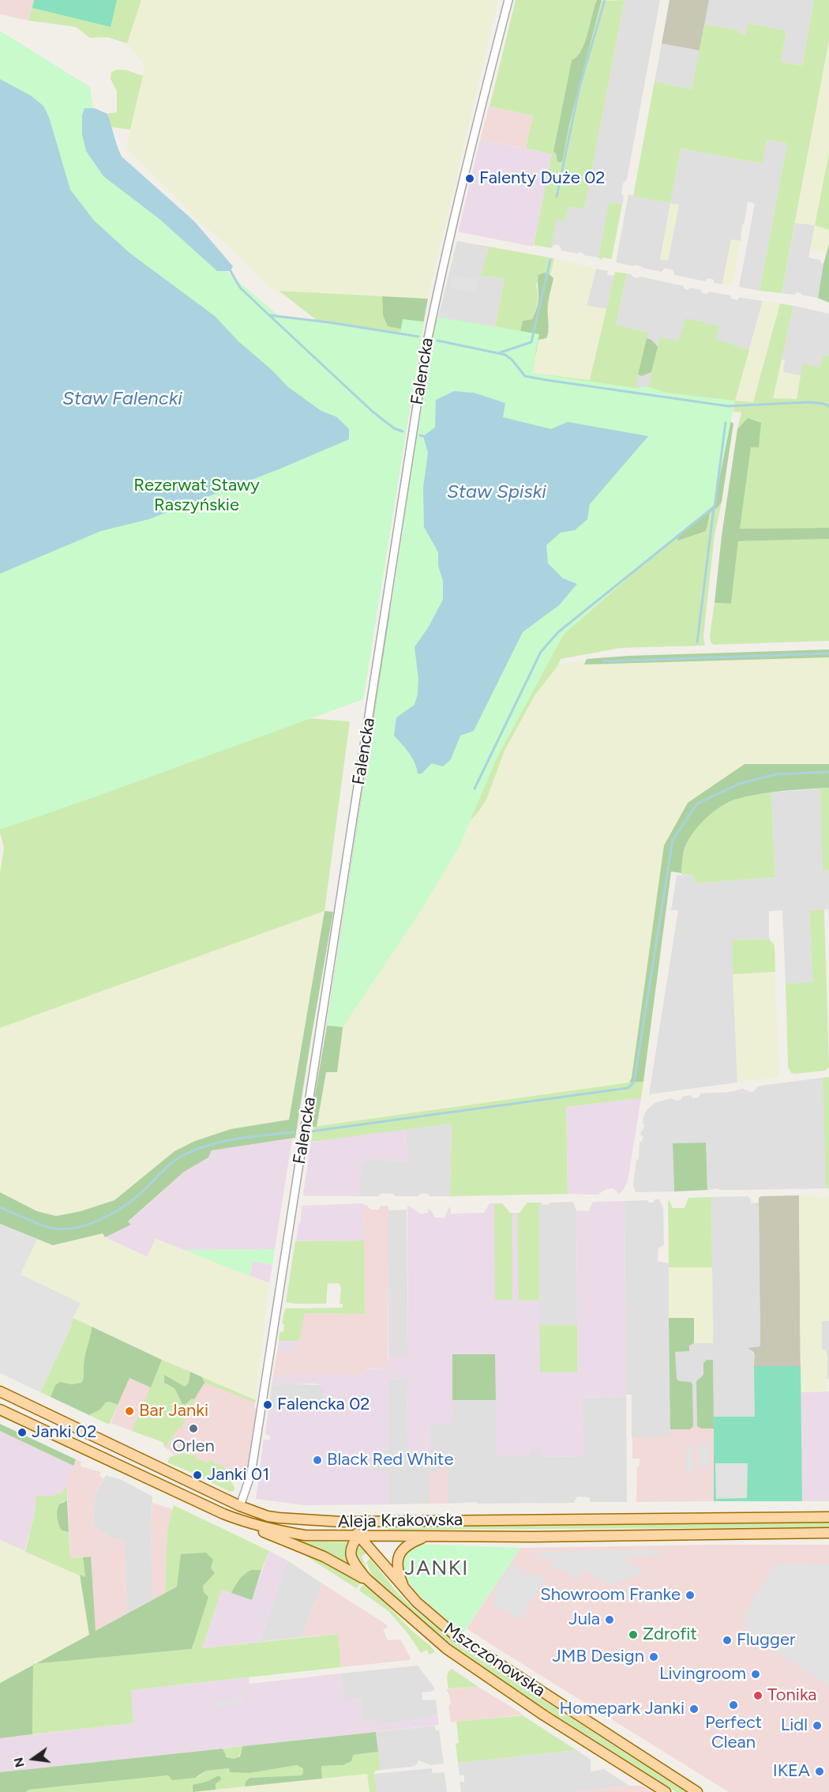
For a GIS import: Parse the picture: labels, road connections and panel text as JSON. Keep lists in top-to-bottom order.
{
  "streets": {
    "main road": ["Aleja Krakowska", "Mszczonowska"],
    "street": ["Falencka"]
  },
  "crossings": [
    ["Falencka", "Aleja Krakowska"],
    ["Aleja Krakowska", "Mszczonowska"]
  ],
  "districts": ["JANKI"],
  "water": ["Staw Falencki", "Staw Spiski"],
  "parks": ["Rezerwat Stawy Raszyńskie"],
  "places": [
    "Falenty Duże 02",
    "Falencka 02",
    "Bar Janki",
    "Orlen",
    "Janki 02",
    "Black Red White",
    "Janki 01",
    "Showroom Franke",
    "Jula",
    "Zdrofit",
    "Flugger",
    "JMB Design",
    "Livingroom",
    "Tonika",
    "Perfect Clean",
    "Homepark Janki",
    "Lidl",
    "IKEA"
  ],
  "north": "left"
}
